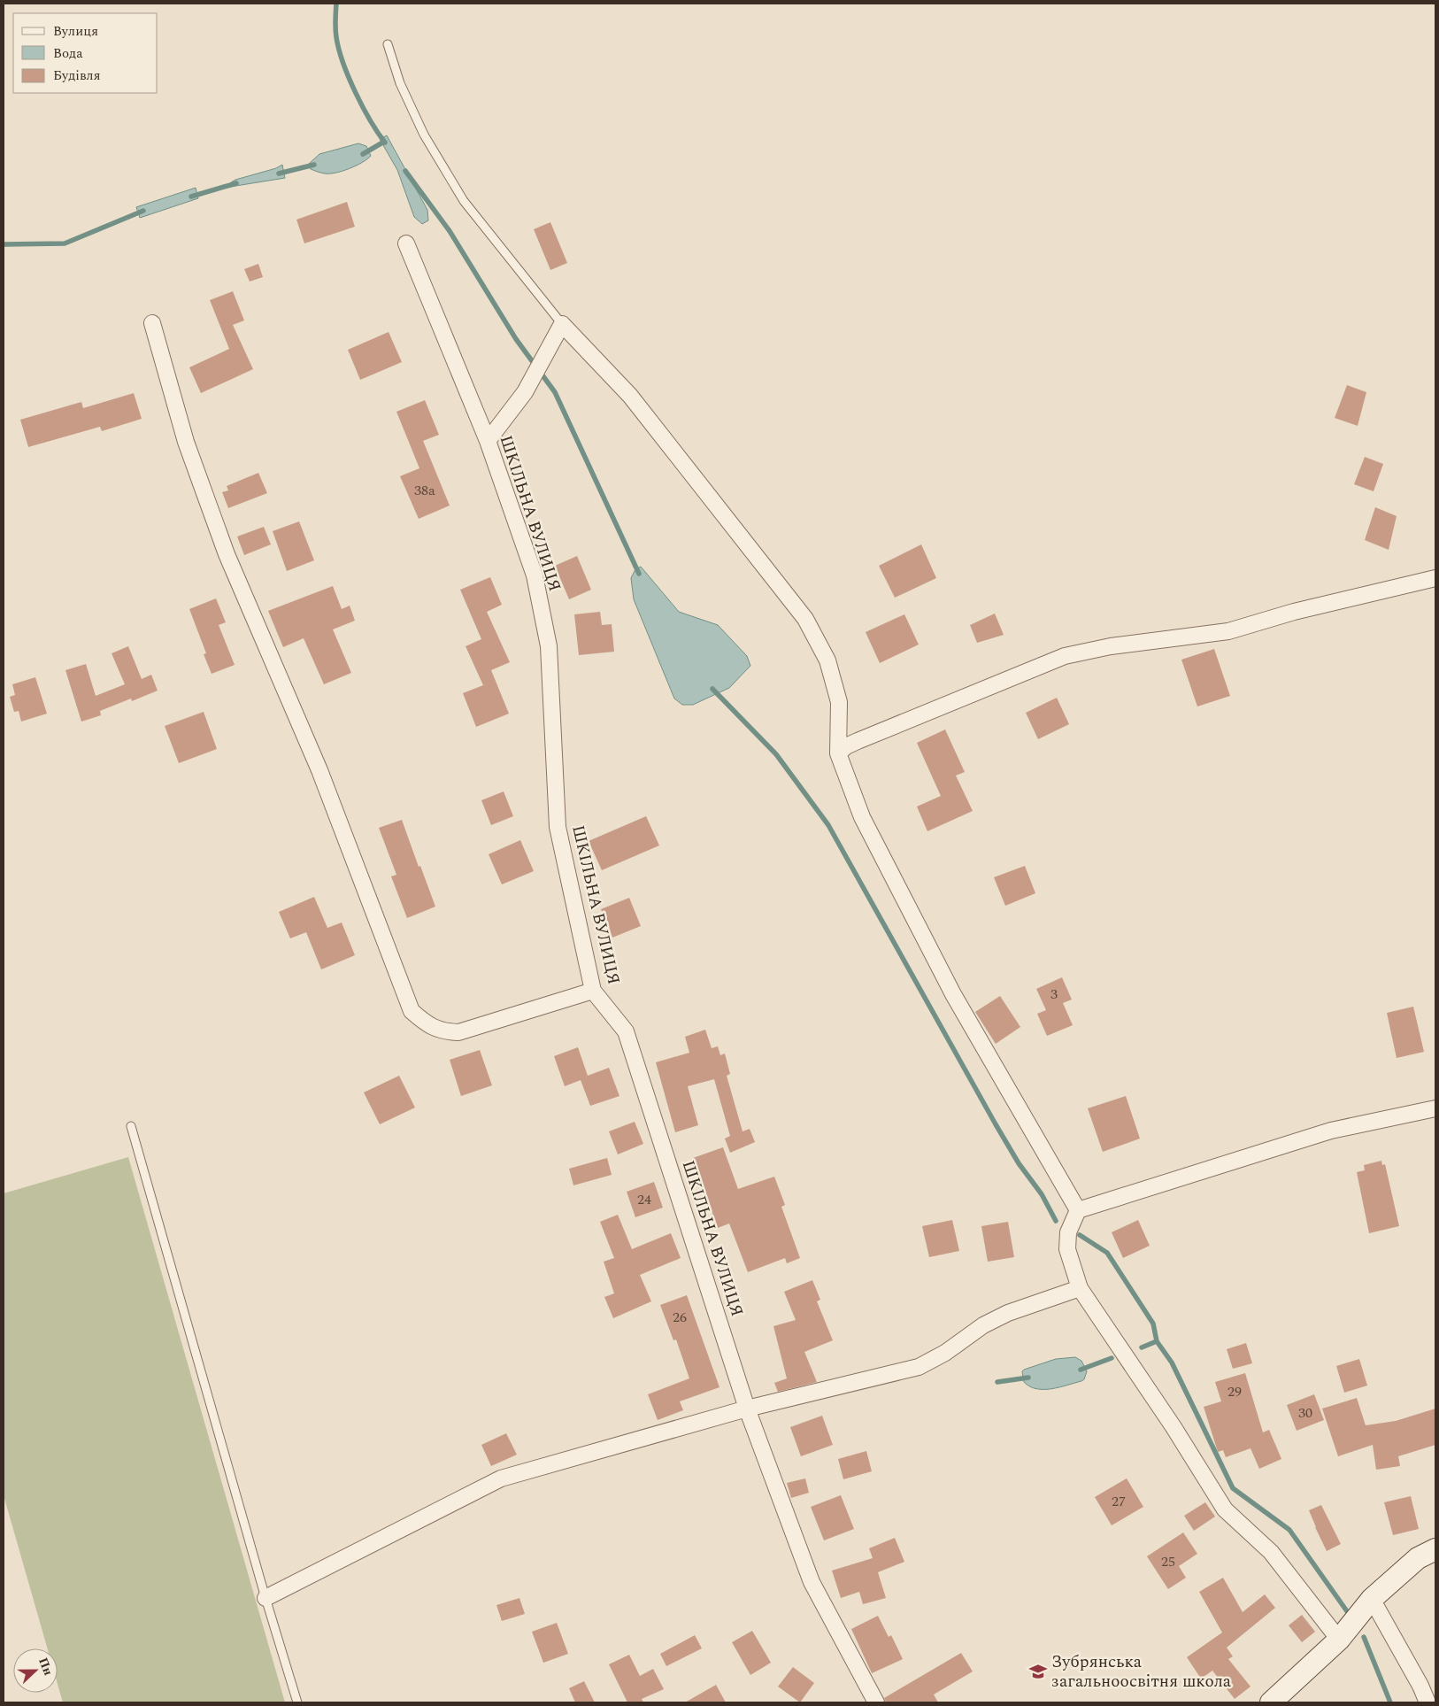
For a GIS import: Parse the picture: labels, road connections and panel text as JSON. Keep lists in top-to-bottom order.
{
  "streets": {
    "street": ["ШКІЛЬНА ВУЛИЦЯ"]
  },
  "places": {
    "school or university": ["Зубрянська загальноосвітня школа"]
  },
  "house_numbers": [
    "38а",
    "3",
    "24",
    "26",
    "29",
    "30",
    "27",
    "25"
  ],
  "legend": ["Вулиця", "Вода", "Будівля"],
  "north": "right"
}
